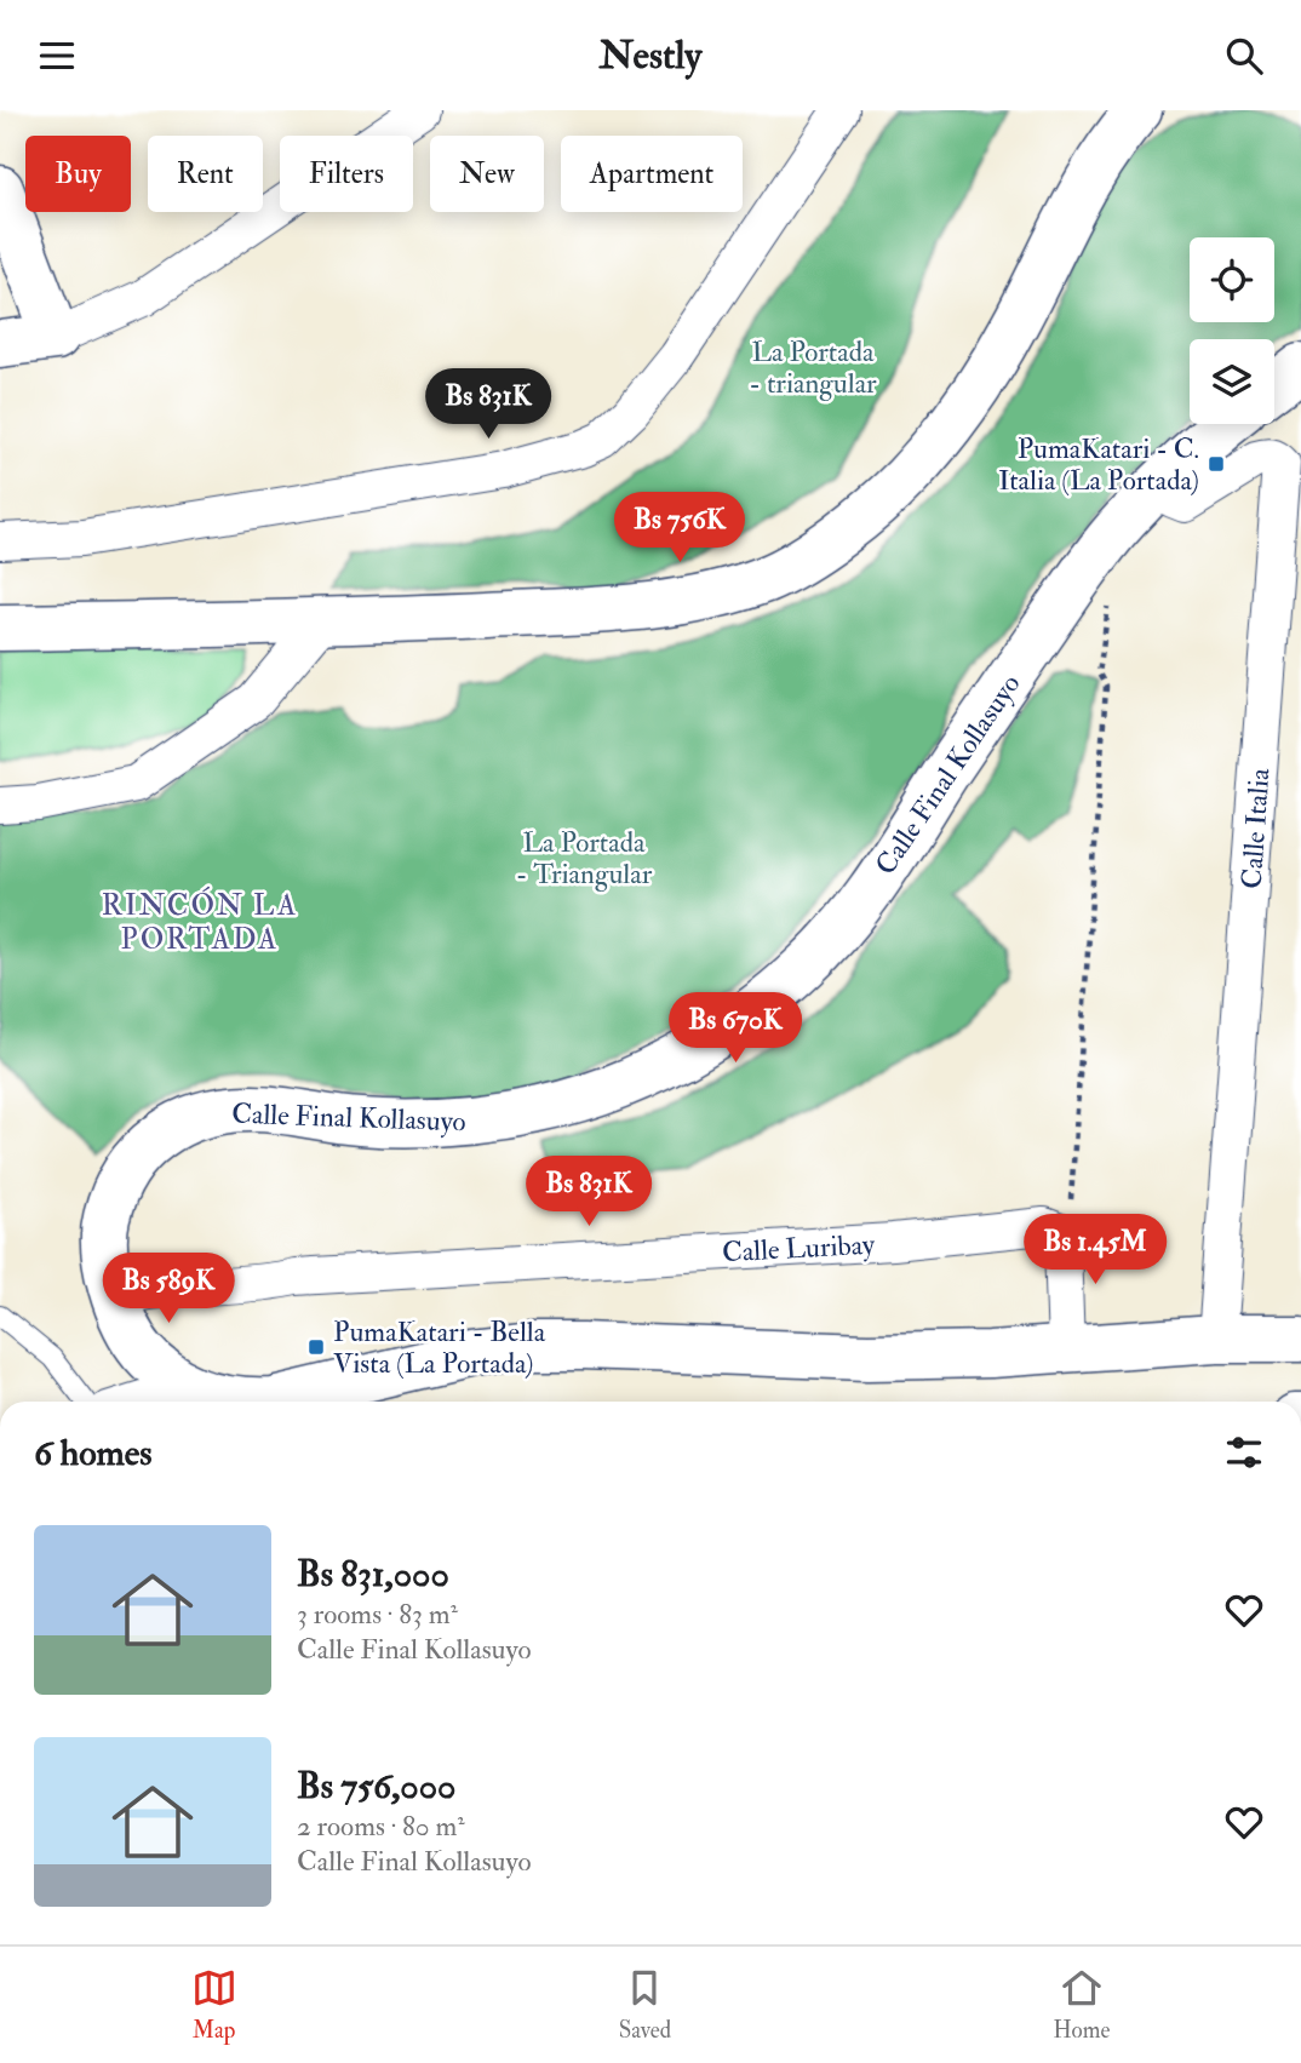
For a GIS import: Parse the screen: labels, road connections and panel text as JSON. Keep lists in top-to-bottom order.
{
  "streets": {
    "main road": ["Calle Final Kollasuyo"],
    "street": ["Calle Italia", "Calle Luribay"]
  },
  "crossings": [
    ["Calle Final Kollasuyo", "Calle Italia"],
    ["Calle Final Kollasuyo", "Calle Luribay"]
  ],
  "districts": ["RINCÓN LA PORTADA"],
  "parks": ["La Portada - triangular", "La Portada - Triangular"],
  "places": {
    "transit": ["PumaKatari - C. Italia (La Portada)", "PumaKatari - Bella Vista (La Portada)"]
  },
  "page": {
    "header": "Nestly",
    "chip": [
      "Buy",
      "Rent",
      "Filters",
      "New",
      "Apartment"
    ],
    "price": [
      "Bs 831K",
      "Bs 756K",
      "Bs 670K",
      "Bs 831K",
      "Bs 1.45M",
      "Bs 589K"
    ],
    "heading": "6 homes",
    "list": [
      {
        "name": "Bs 831,000",
        "note": "3 rooms · 83 m² · Calle Final Kollasuyo"
      },
      {
        "name": "Bs 756,000",
        "note": "2 rooms · 80 m² · Calle Final Kollasuyo"
      }
    ],
    "tabs": ["Map", "Saved", "Home"]
  }
}
